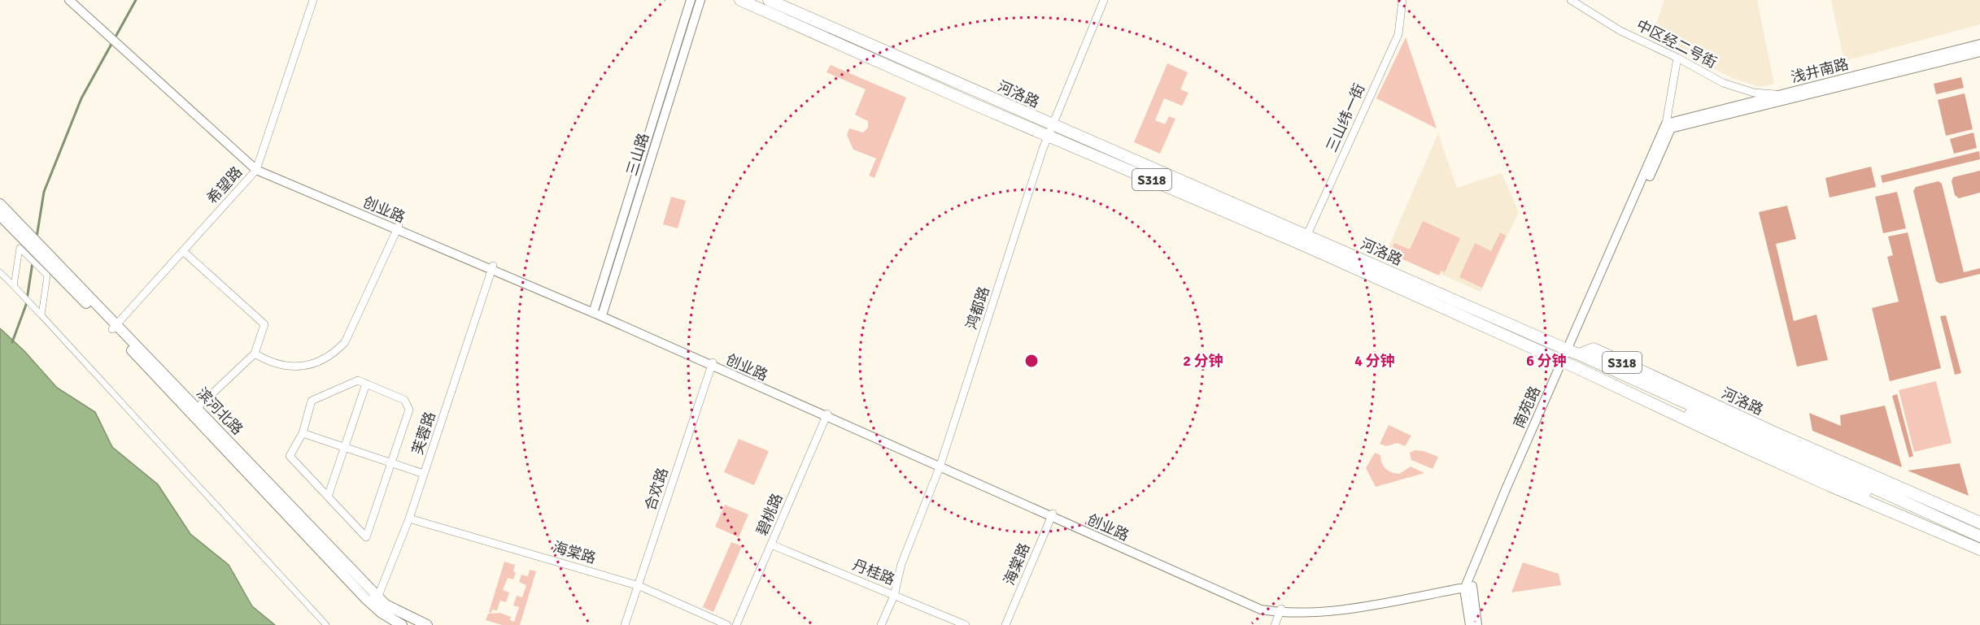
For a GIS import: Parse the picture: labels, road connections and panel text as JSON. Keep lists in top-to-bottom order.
{
  "streets": {
    "main road": ["河洛路", "S318", "滨河北路"],
    "street": [
      "中区经二号街",
      "浅井南路",
      "三山纬一街",
      "三山路",
      "希望路",
      "创业路",
      "鸿都路",
      "南苑路",
      "芙蓉路",
      "合欢路",
      "碧桃路",
      "海棠路",
      "丹桂路"
    ]
  },
  "crossings": [
    ["中区经二号街", "浅井南路"],
    ["浅井南路", "南苑路"],
    ["河洛路", "三山纬一街"],
    ["河洛路", "鸿都路"],
    ["河洛路", "南苑路"],
    ["三山路", "创业路"],
    ["希望路", "创业路"],
    ["希望路", "滨河北路"],
    ["创业路", "鸿都路"],
    ["创业路", "南苑路"],
    ["创业路", "芙蓉路"],
    ["创业路", "合欢路"],
    ["创业路", "碧桃路"],
    ["创业路", "海棠路"],
    ["鸿都路", "丹桂路"],
    ["滨河北路", "芙蓉路"],
    ["芙蓉路", "海棠路"],
    ["合欢路", "海棠路"],
    ["碧桃路", "丹桂路"]
  ],
  "rings": ["2 分钟", "4 分钟", "6 分钟"]
}
